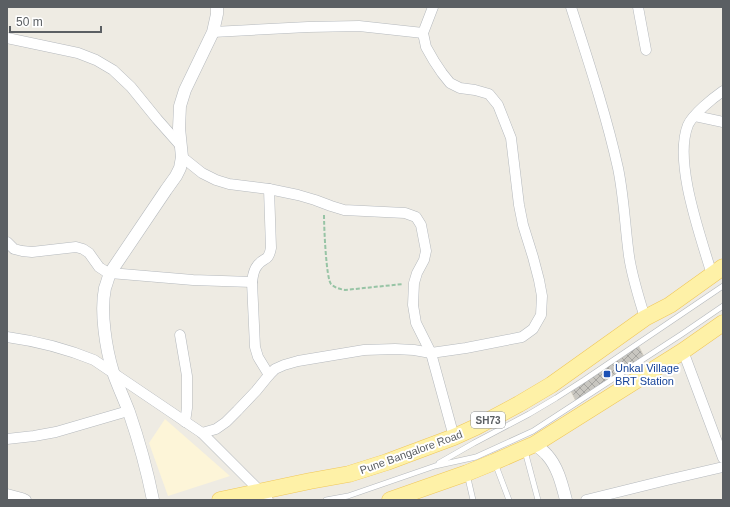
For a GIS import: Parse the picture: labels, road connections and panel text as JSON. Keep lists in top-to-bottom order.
{
  "streets": {
    "main road": ["SH73", "Pune Bangalore Road"]
  },
  "places": {
    "transit": ["Unkal Village BRT Station"]
  },
  "scale_bar": "50 m"
}
